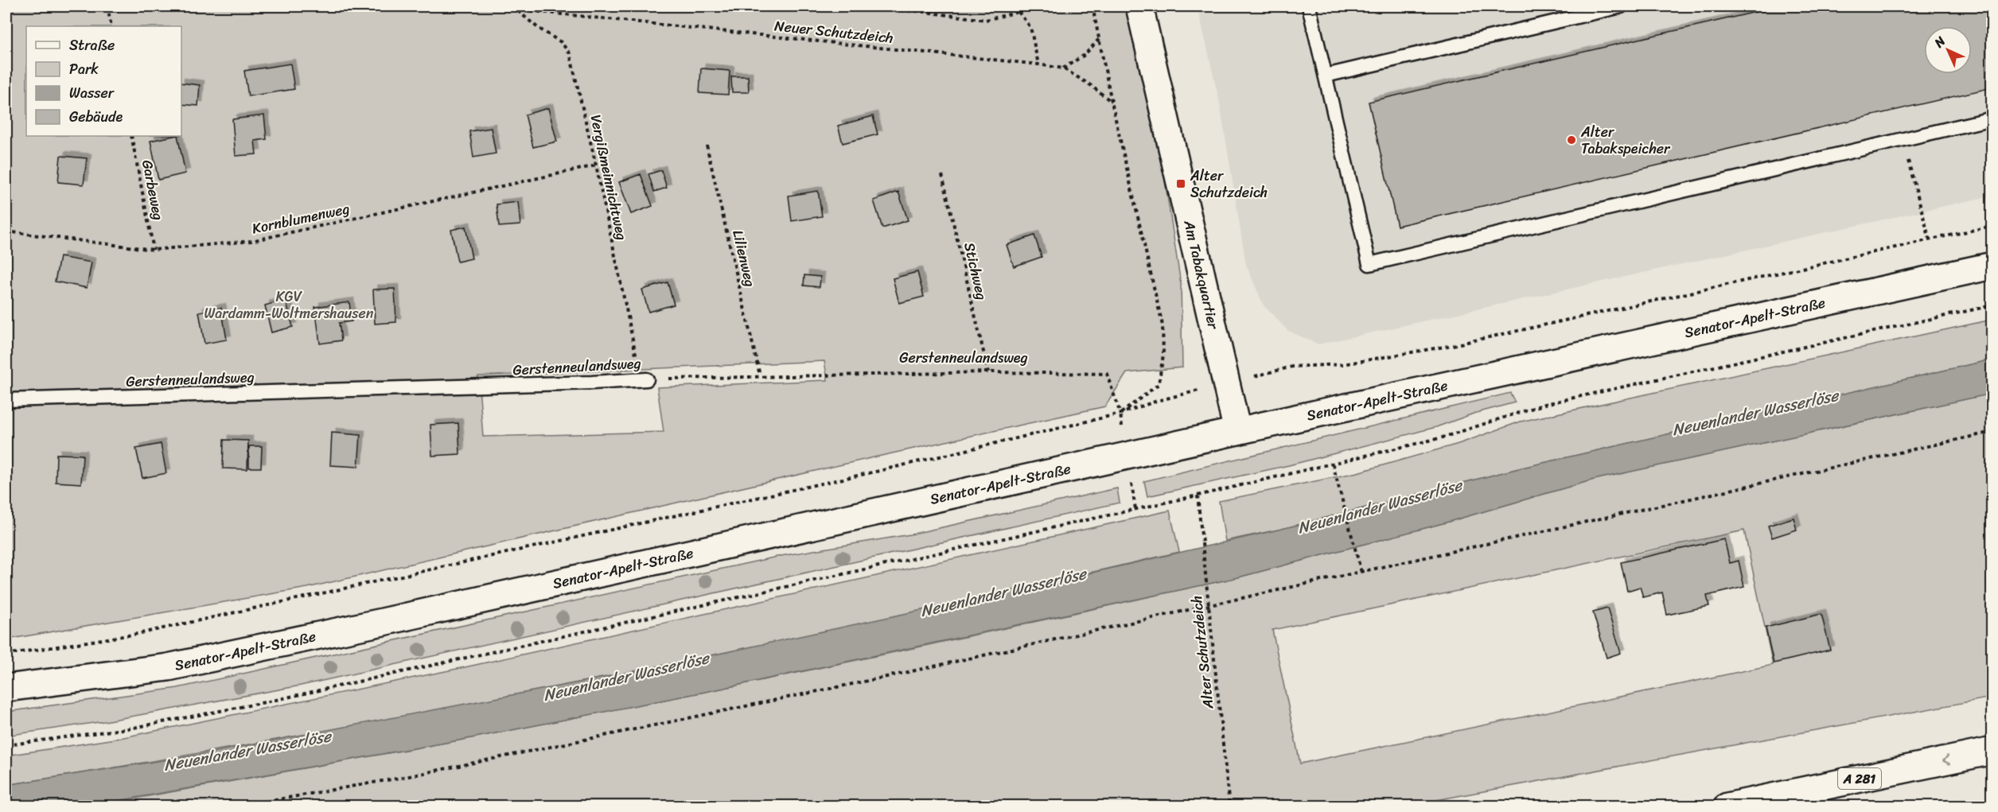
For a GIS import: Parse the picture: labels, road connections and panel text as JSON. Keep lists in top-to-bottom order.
{
  "streets": {
    "main road": ["Am Tabakquartier", "Senator-Apelt-Straße", "A 281"],
    "lane": ["Gerstenneulandsweg"],
    "path": [
      "Neuer Schutzdeich",
      "Vergißmeinnichtweg",
      "Garbeweg",
      "Kornblumenweg",
      "Lilienweg",
      "Stichweg",
      "Alter Schutzdeich"
    ]
  },
  "crossings": [
    ["Neuer Schutzdeich", "Vergißmeinnichtweg"],
    ["Vergißmeinnichtweg", "Kornblumenweg"],
    ["Vergißmeinnichtweg", "Gerstenneulandsweg"],
    ["Garbeweg", "Kornblumenweg"],
    ["Lilienweg", "Gerstenneulandsweg"],
    ["Stichweg", "Gerstenneulandsweg"],
    ["Am Tabakquartier", "Senator-Apelt-Straße"]
  ],
  "water": ["Neuenlander Wasserlöse"],
  "parks": ["KGV Wardamm-Woltmershausen"],
  "places": {
    "other": ["Alter Tabakspeicher"],
    "transit": ["Alter Schutzdeich"]
  },
  "legend": [
    "Straße",
    "Park",
    "Wasser",
    "Gebäude"
  ],
  "north": "top left"
}
